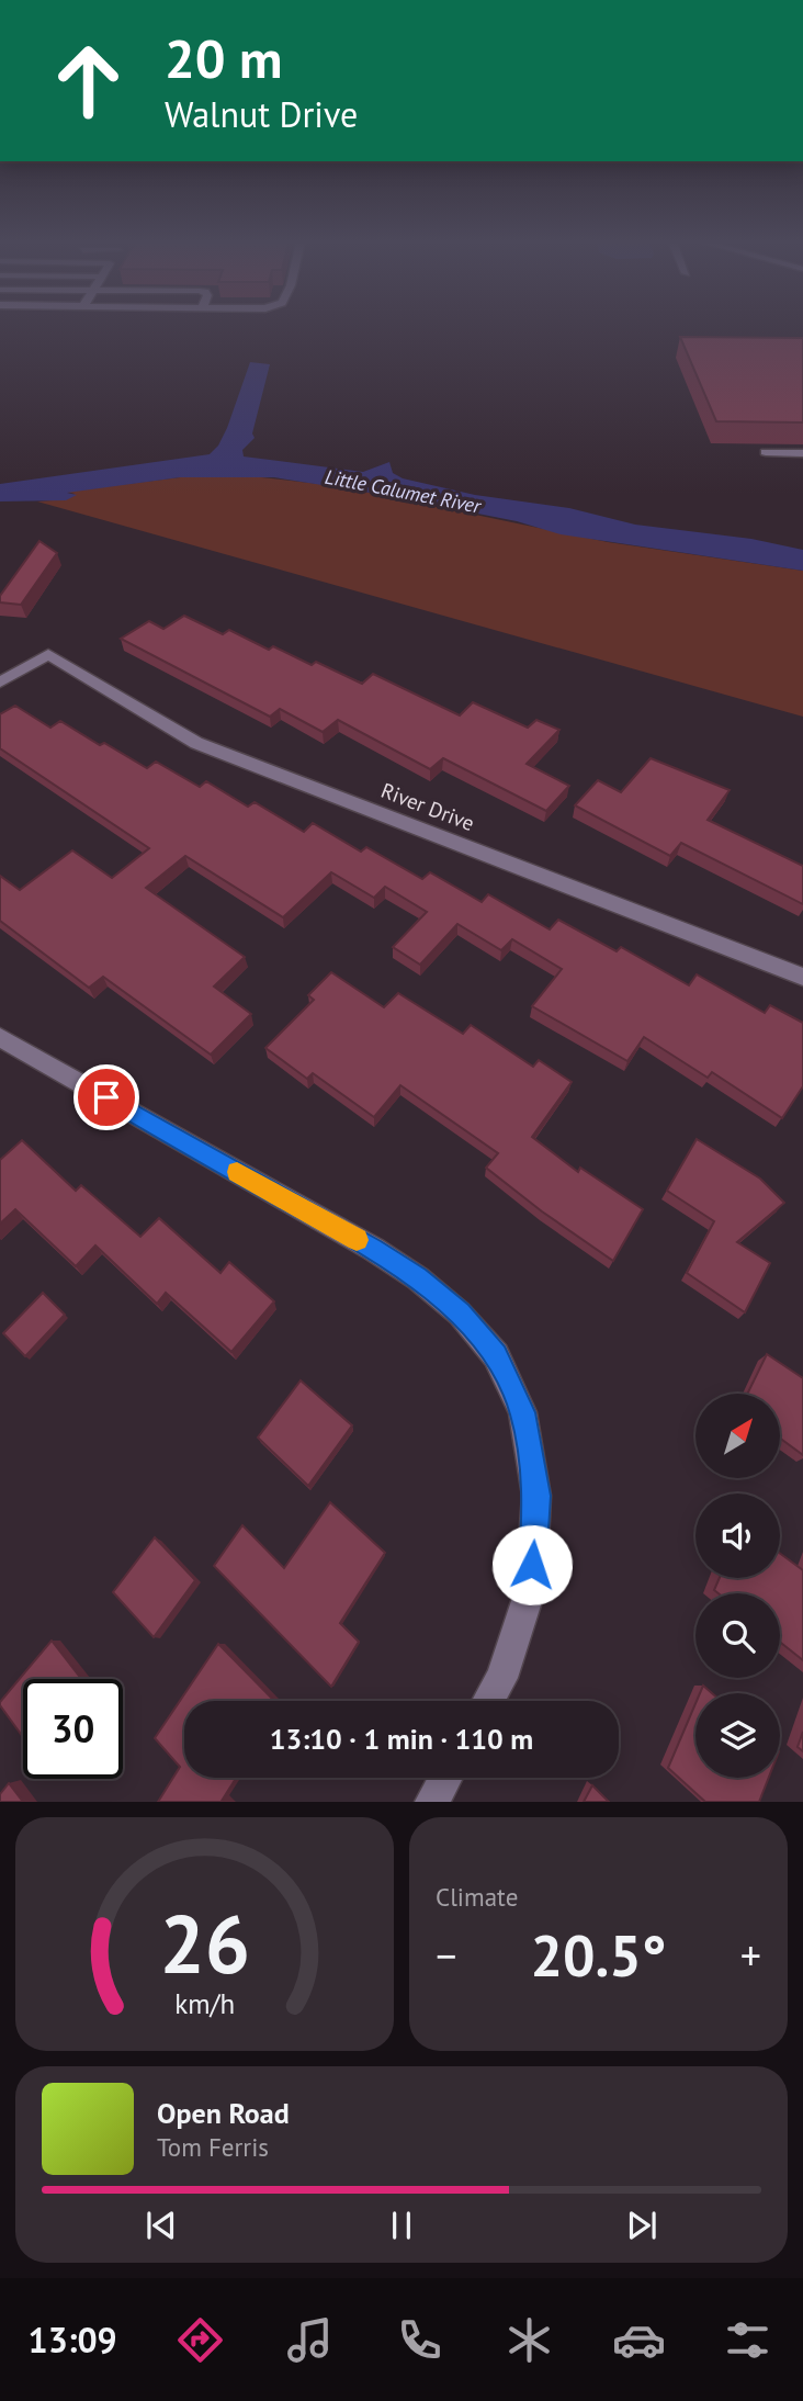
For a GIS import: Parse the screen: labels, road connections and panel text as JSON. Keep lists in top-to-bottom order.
{
  "streets": {
    "street": ["River Drive"]
  },
  "water": ["Little Calumet River"],
  "north": "top right",
  "page": {
    "turn": ["20 m", "Walnut Drive"],
    "limit": "30",
    "trip": "13:10 · 1 min · 110 m",
    "tile": "Climate",
    "heat": ["−", "20.5°", "+"],
    "song": ["Open Road", "Tom Ferris"],
    "tabs": "13:09",
    "gauge": ["26", "km/h"]
  }
}
